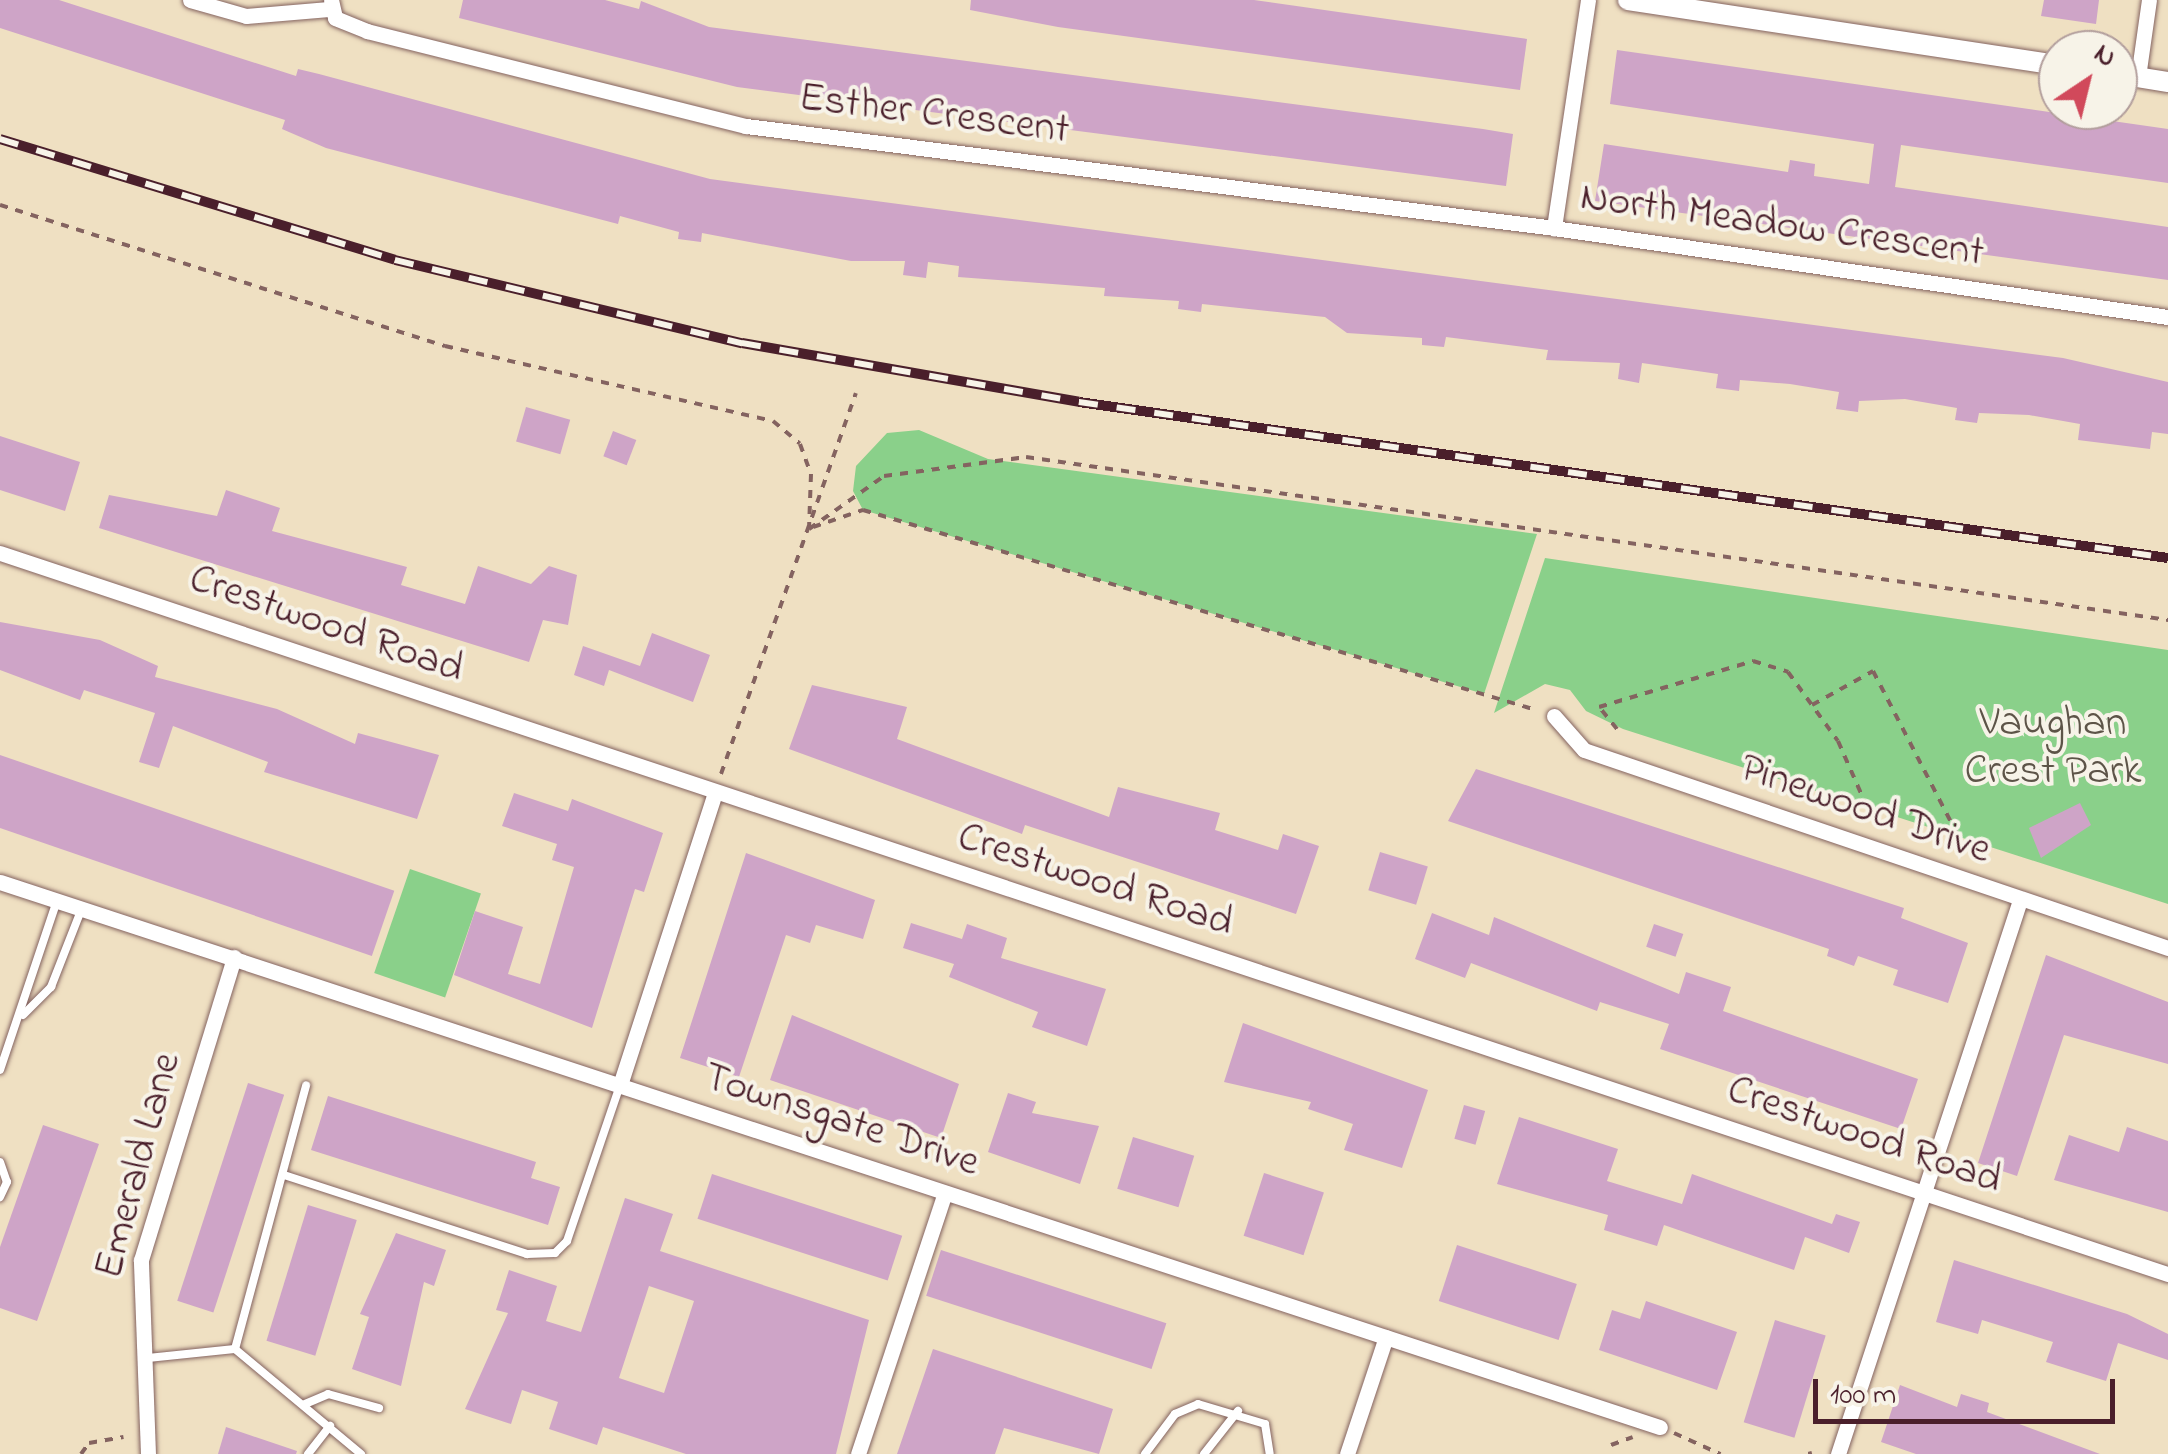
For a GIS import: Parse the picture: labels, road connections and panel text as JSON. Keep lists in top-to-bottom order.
{
  "streets": {
    "street": [
      "Esther Crescent",
      "North Meadow Crescent",
      "Crestwood Road",
      "Pinewood Drive",
      "Townsgate Drive",
      "Emerald Lane"
    ]
  },
  "crossings": [
    ["Esther Crescent", "North Meadow Crescent"],
    ["Townsgate Drive", "Emerald Lane"]
  ],
  "parks": ["Vaughan Crest Park"],
  "scale_bar": "100 m",
  "north": "top right"
}
